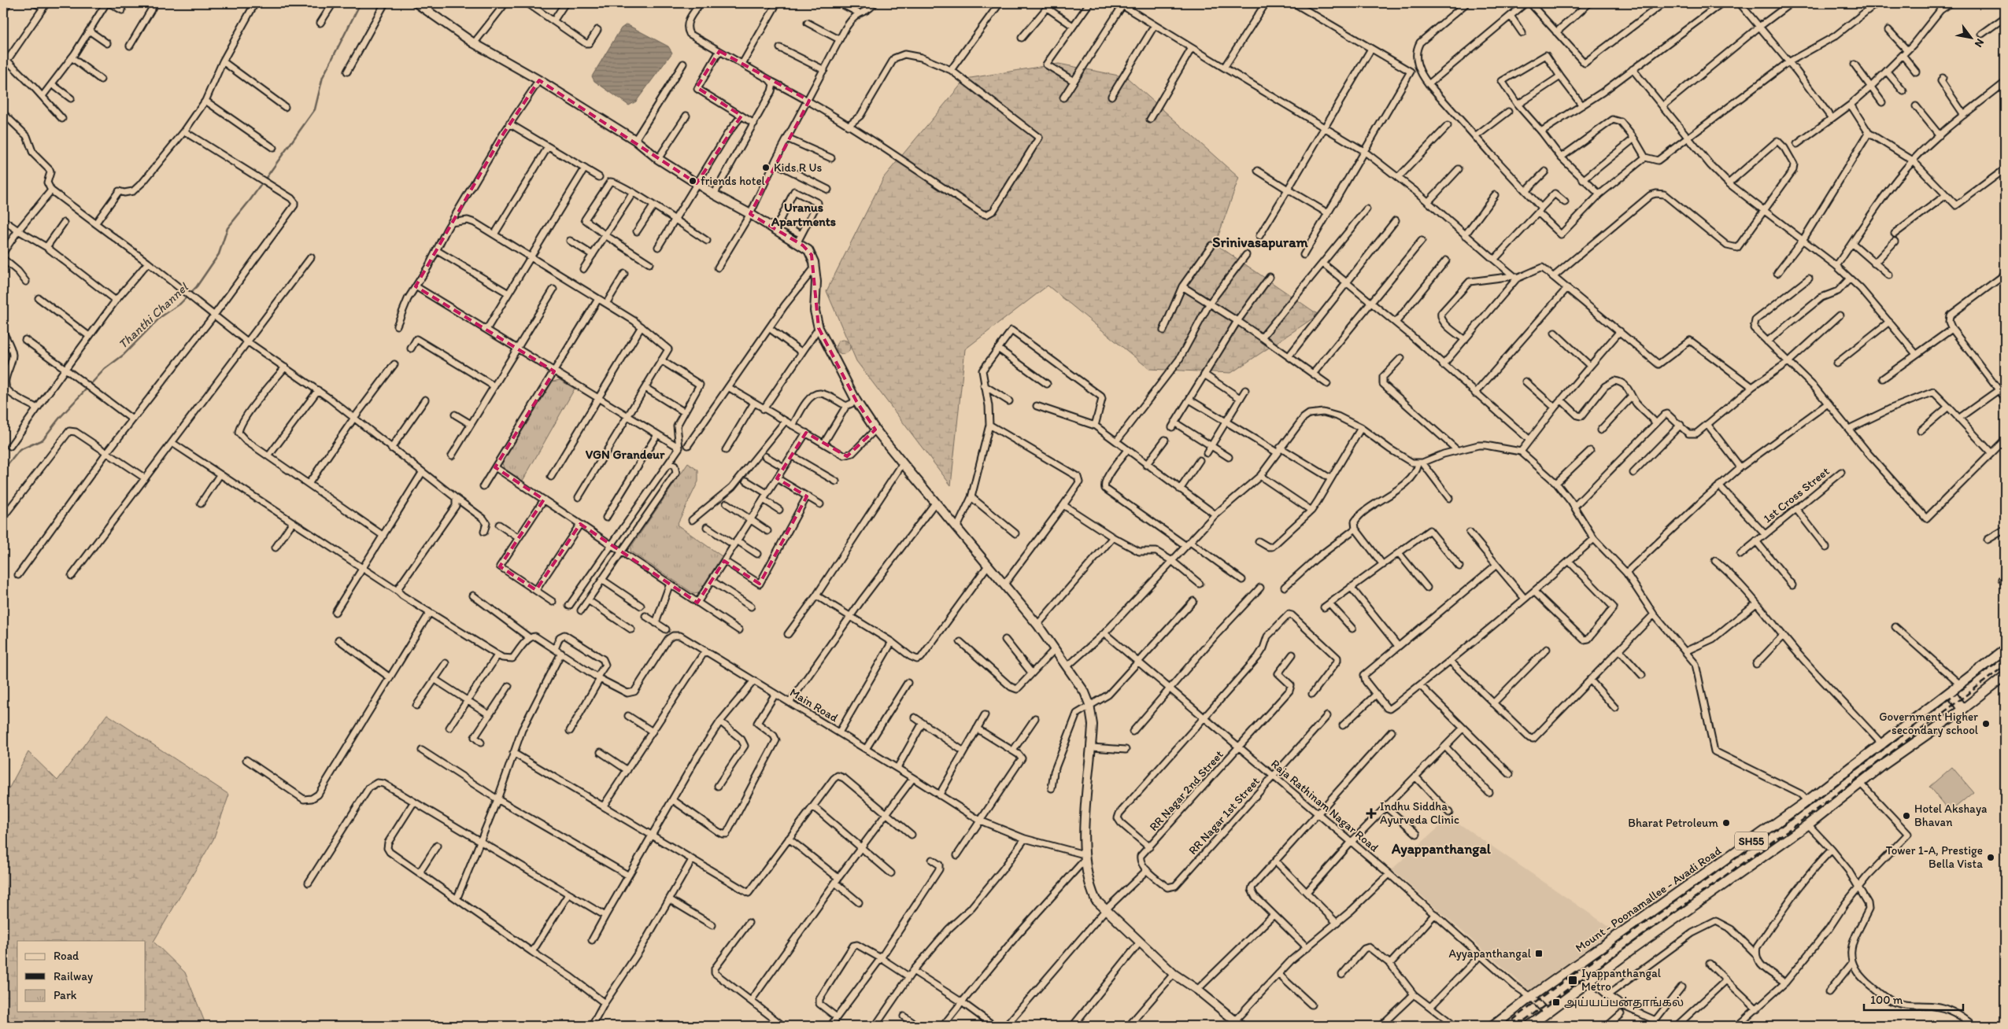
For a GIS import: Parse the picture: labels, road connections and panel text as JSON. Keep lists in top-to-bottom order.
{
  "streets": {
    "main road": ["SH55", "Mount - Poonamallee - Avadi Road"],
    "street": [
      "1st Cross Street",
      "Main Road",
      "RR Nagar 2nd Street",
      "Raja Rathinam Nagar Road",
      "RR Nagar 1st Street"
    ]
  },
  "crossings": [
    ["RR Nagar 2nd Street", "Raja Rathinam Nagar Road"],
    ["RR Nagar 2nd Street", "RR Nagar 1st Street"],
    ["Raja Rathinam Nagar Road", "RR Nagar 1st Street"],
    ["Raja Rathinam Nagar Road", "SH55"],
    ["Raja Rathinam Nagar Road", "Mount - Poonamallee - Avadi Road"]
  ],
  "districts": [
    "Uranus Apartments",
    "Srinivasapuram",
    "VGN Grandeur",
    "Ayappanthangal"
  ],
  "water": ["Thanthi Channel"],
  "places": {
    "other": [
      "Kids R Us",
      "friends hotel",
      "Government Higher secondary school",
      "Hotel Akshaya Bhavan",
      "Bharat Petroleum",
      "Tower 1-A, Prestige Bella Vista"
    ],
    "health": ["Indhu Siddha Ayurveda Clinic"],
    "transit": ["Ayyapanthangal", "Iyappanthangal Metro", "அய்யப்பன்தாங்கல்"]
  },
  "legend": ["Road", "Railway", "Park"],
  "scale_bar": "100 m",
  "north": "bottom right"
}
